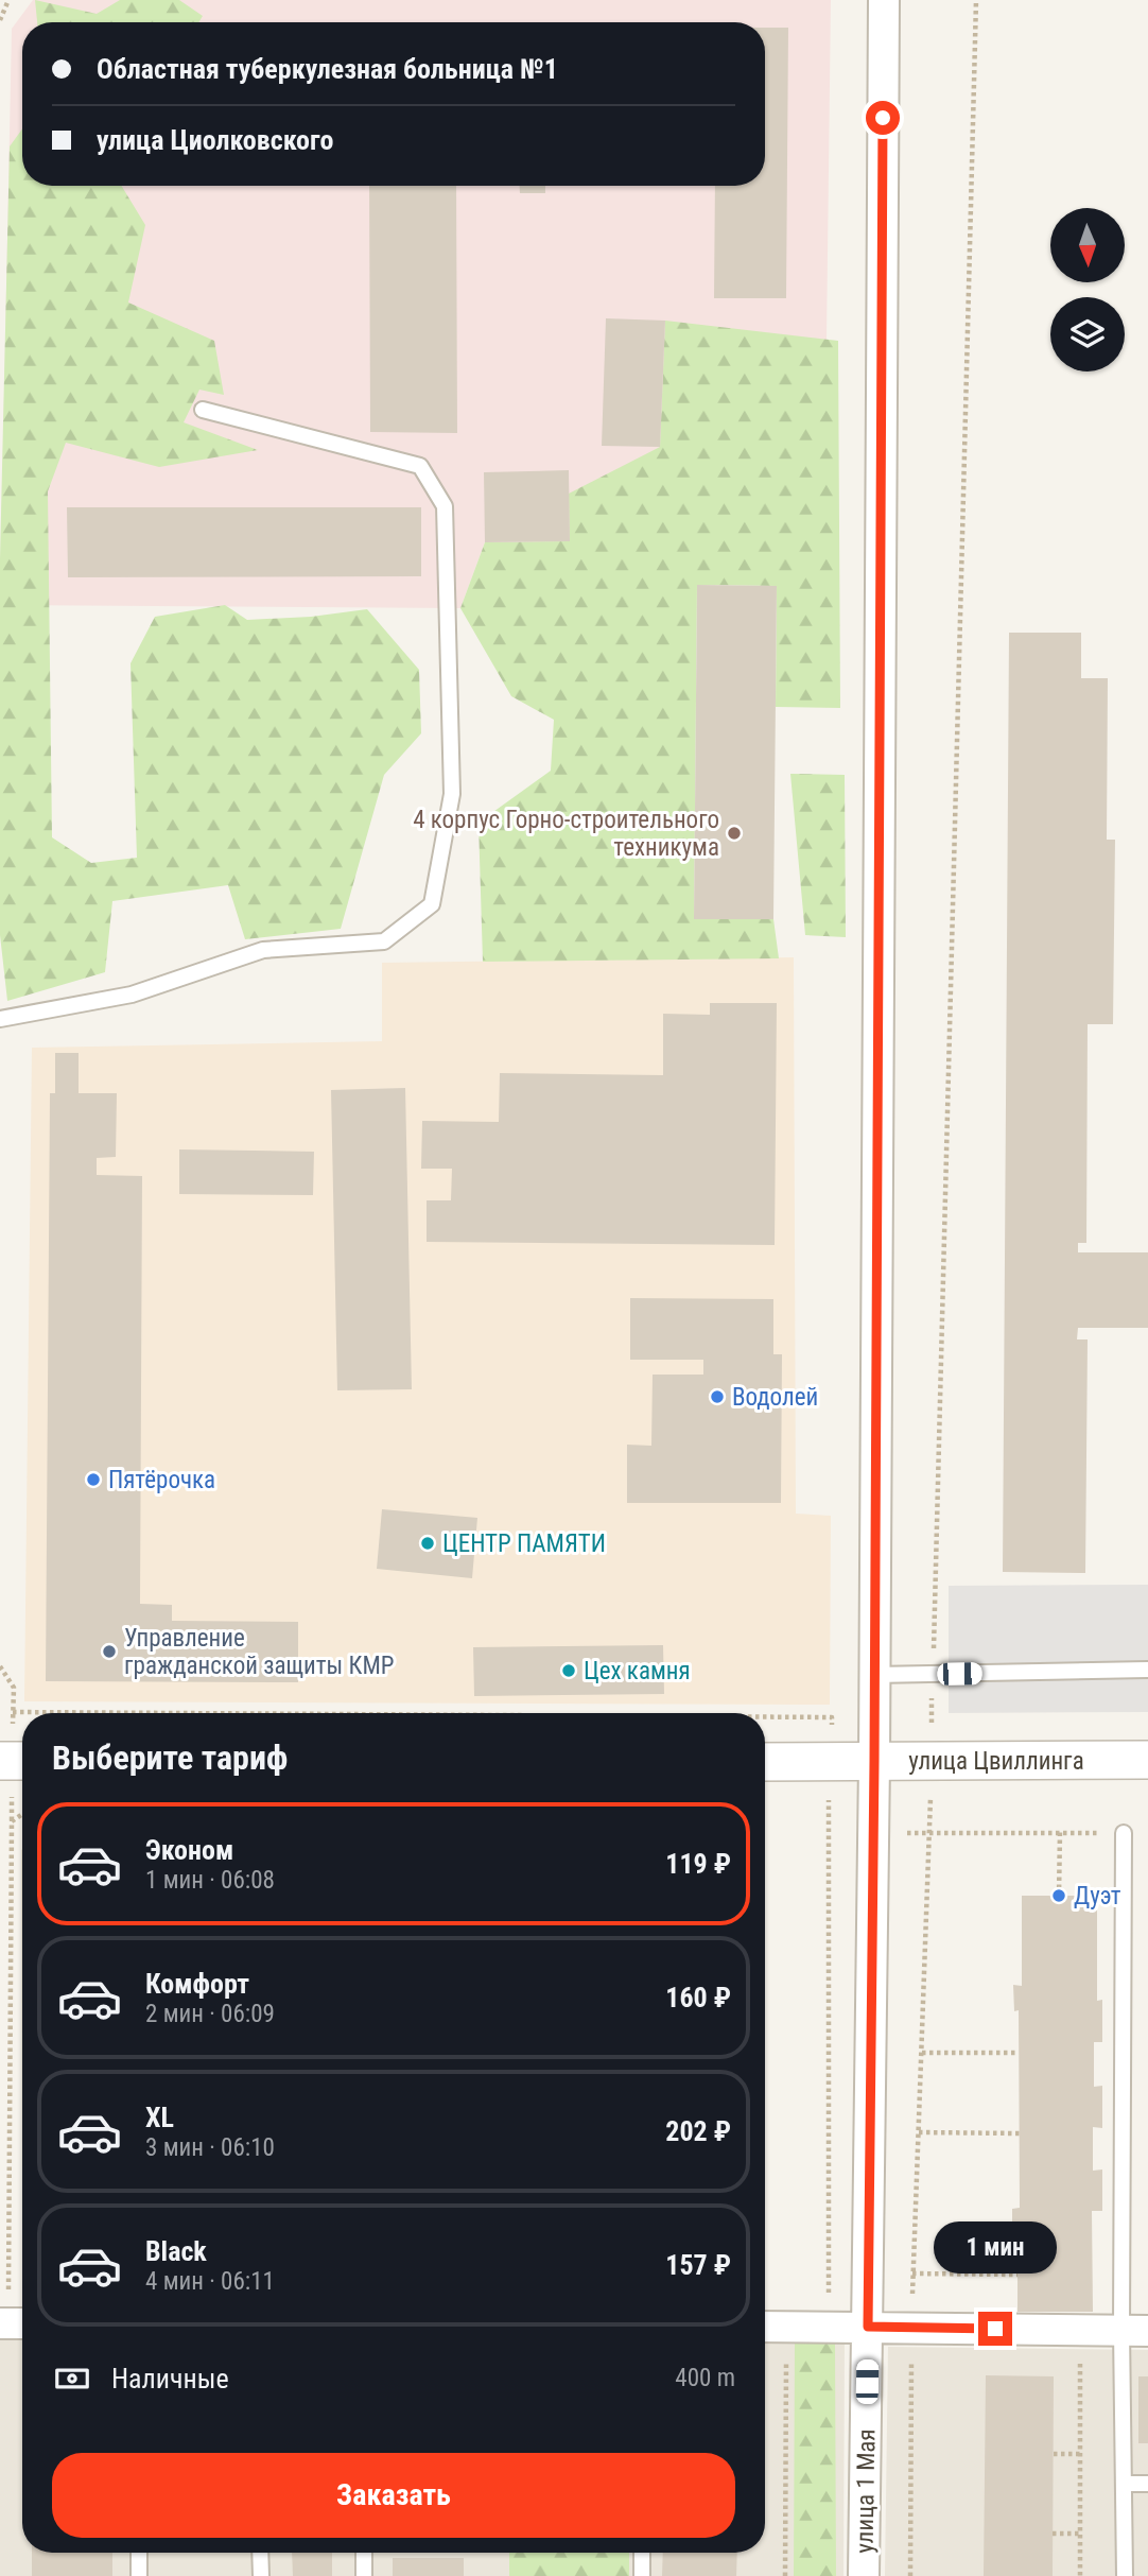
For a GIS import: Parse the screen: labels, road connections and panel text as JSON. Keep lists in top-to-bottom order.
{
  "streets": {
    "street": ["улица Цвиллинга", "улица 1 Мая"]
  },
  "crossings": [
    ["улица Цвиллинга", "улица 1 Мая"]
  ],
  "places": [
    "4 корпус Горно-строительного техникума",
    "Водолей",
    "Пятёрочка",
    "ЦЕНТР ПАМЯТИ",
    "Управление гражданской защиты КМР",
    "Цех камня",
    "Дуэт"
  ],
  "north": "bottom",
  "page": {
    "banner": ["Областная туберкулезная больница №1", "улица Циолковского"],
    "heading": "Выберите тариф",
    "list": [
      {
        "name": "Эконом",
        "note": "1 мин · 06:08",
        "value": "119 ₽"
      },
      {
        "name": "Комфорт",
        "note": "2 мин · 06:09",
        "value": "160 ₽"
      },
      {
        "name": "XL",
        "note": "3 мин · 06:10",
        "value": "202 ₽"
      },
      {
        "name": "Black",
        "note": "4 мин · 06:11",
        "value": "157 ₽"
      }
    ],
    "bubble": "1 мин",
    "pay": ["Наличные", "400 m"],
    "buttons": "Заказать"
  }
}
